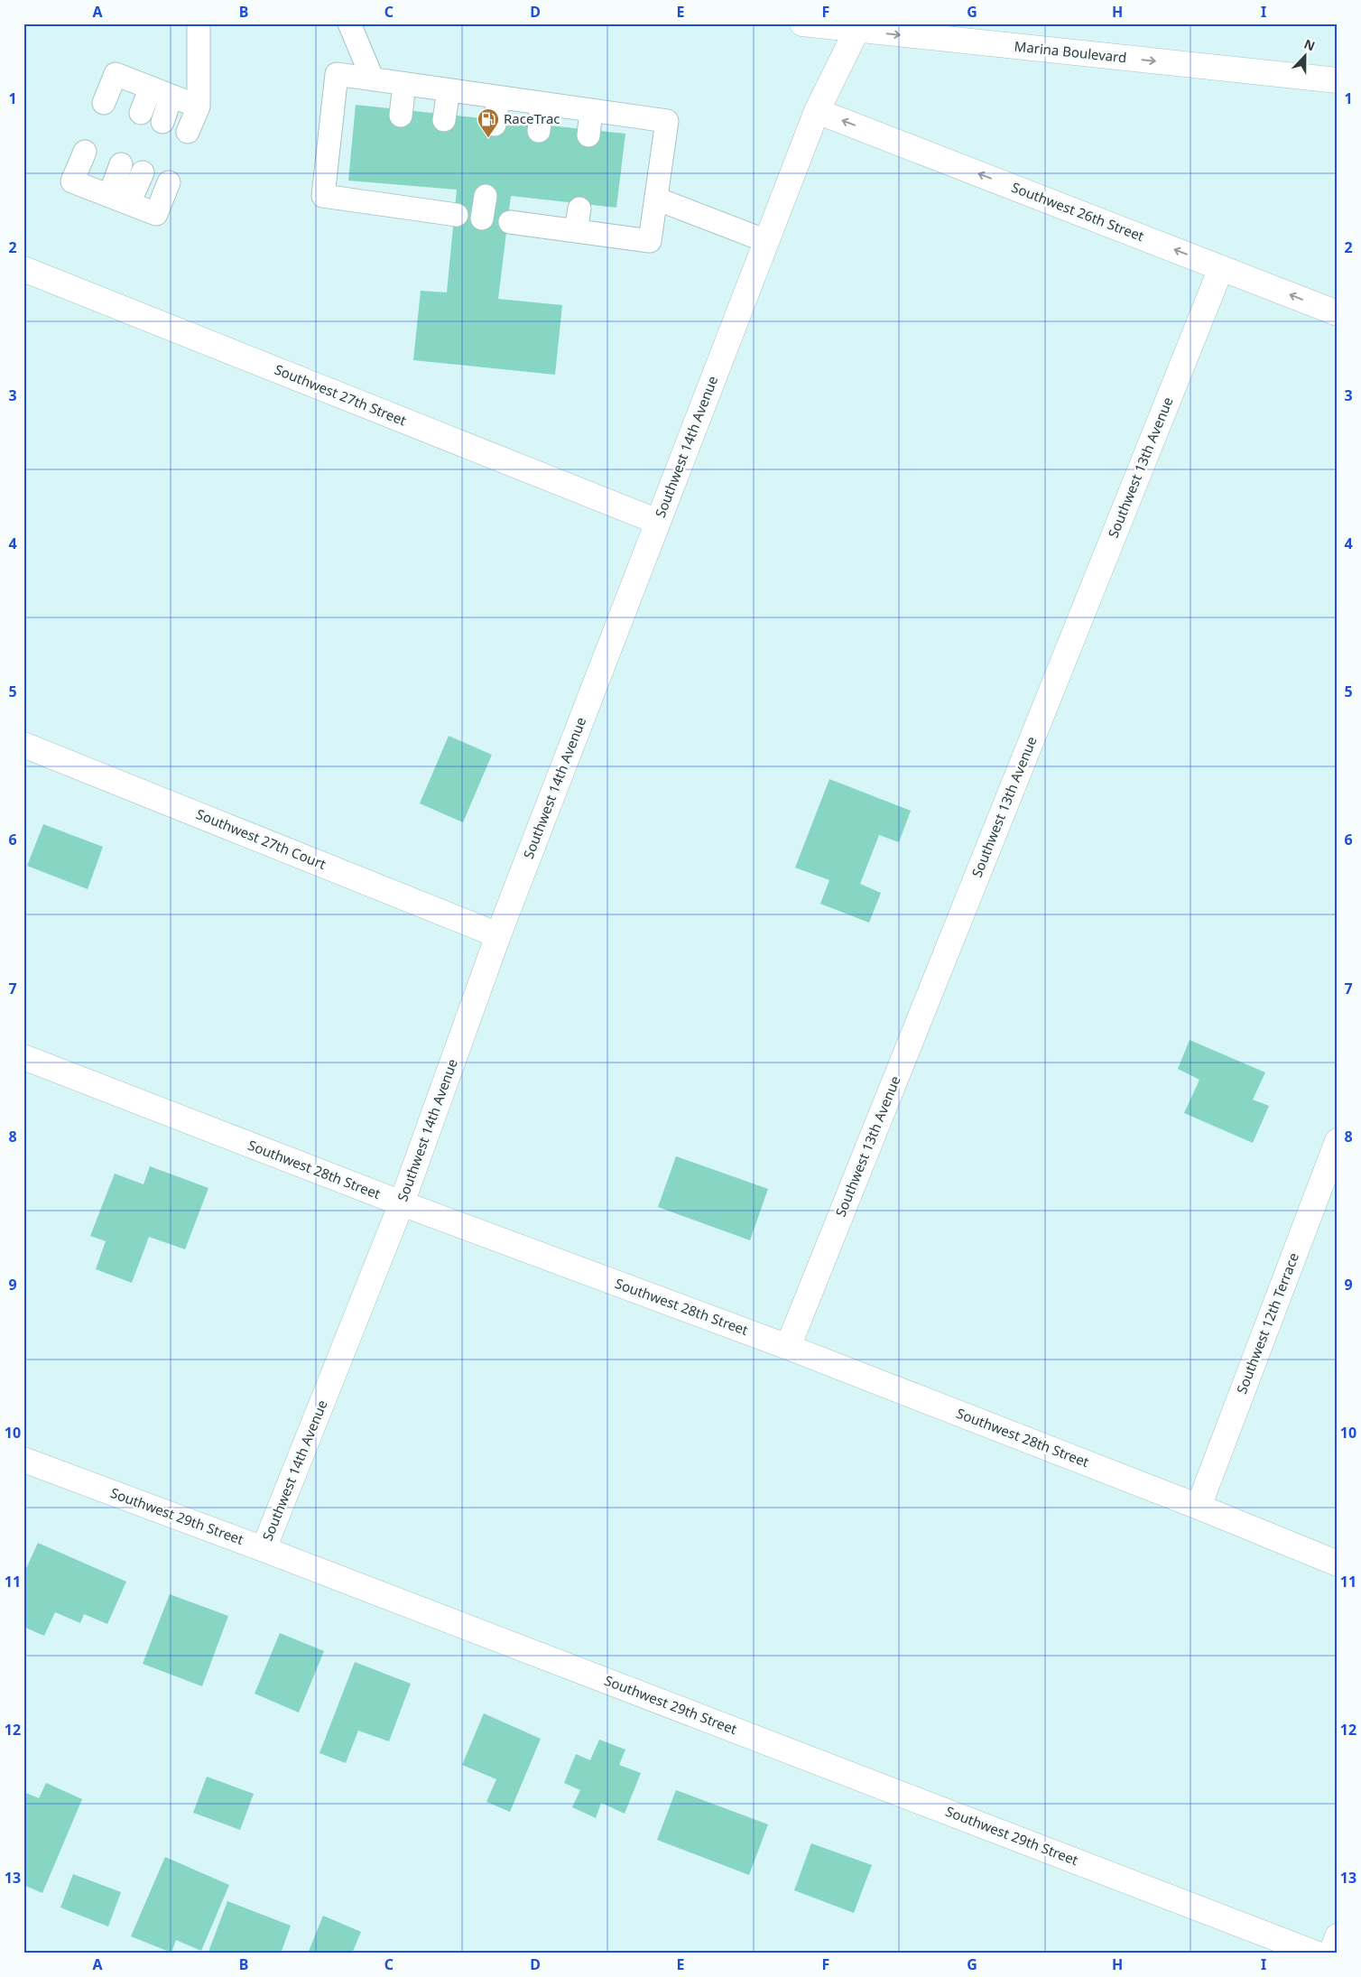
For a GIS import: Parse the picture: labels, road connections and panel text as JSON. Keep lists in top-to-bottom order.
{
  "streets": {
    "street": [
      "Marina Boulevard",
      "Southwest 26th Street",
      "Southwest 27th Street",
      "Southwest 14th Avenue",
      "Southwest 13th Avenue",
      "Southwest 27th Court",
      "Southwest 28th Street",
      "Southwest 12th Terrace",
      "Southwest 29th Street"
    ]
  },
  "crossings": [
    ["Marina Boulevard", "Southwest 14th Avenue"],
    ["Southwest 26th Street", "Southwest 14th Avenue"],
    ["Southwest 26th Street", "Southwest 13th Avenue"],
    ["Southwest 27th Street", "Southwest 14th Avenue"],
    ["Southwest 14th Avenue", "Southwest 27th Court"],
    ["Southwest 14th Avenue", "Southwest 28th Street"],
    ["Southwest 14th Avenue", "Southwest 29th Street"],
    ["Southwest 13th Avenue", "Southwest 28th Street"],
    ["Southwest 28th Street", "Southwest 12th Terrace"]
  ],
  "one_way": ["Marina Boulevard", "Southwest 26th Street"],
  "places": {
    "fuel station": ["RaceTrac"]
  },
  "north": "top",
  "grid": {
    "columns": [
      "A",
      "B",
      "C",
      "D",
      "E",
      "F",
      "G",
      "H",
      "I"
    ],
    "rows": [
      "1",
      "2",
      "3",
      "4",
      "5",
      "6",
      "7",
      "8",
      "9",
      "10",
      "11",
      "12",
      "13"
    ]
  }
}
